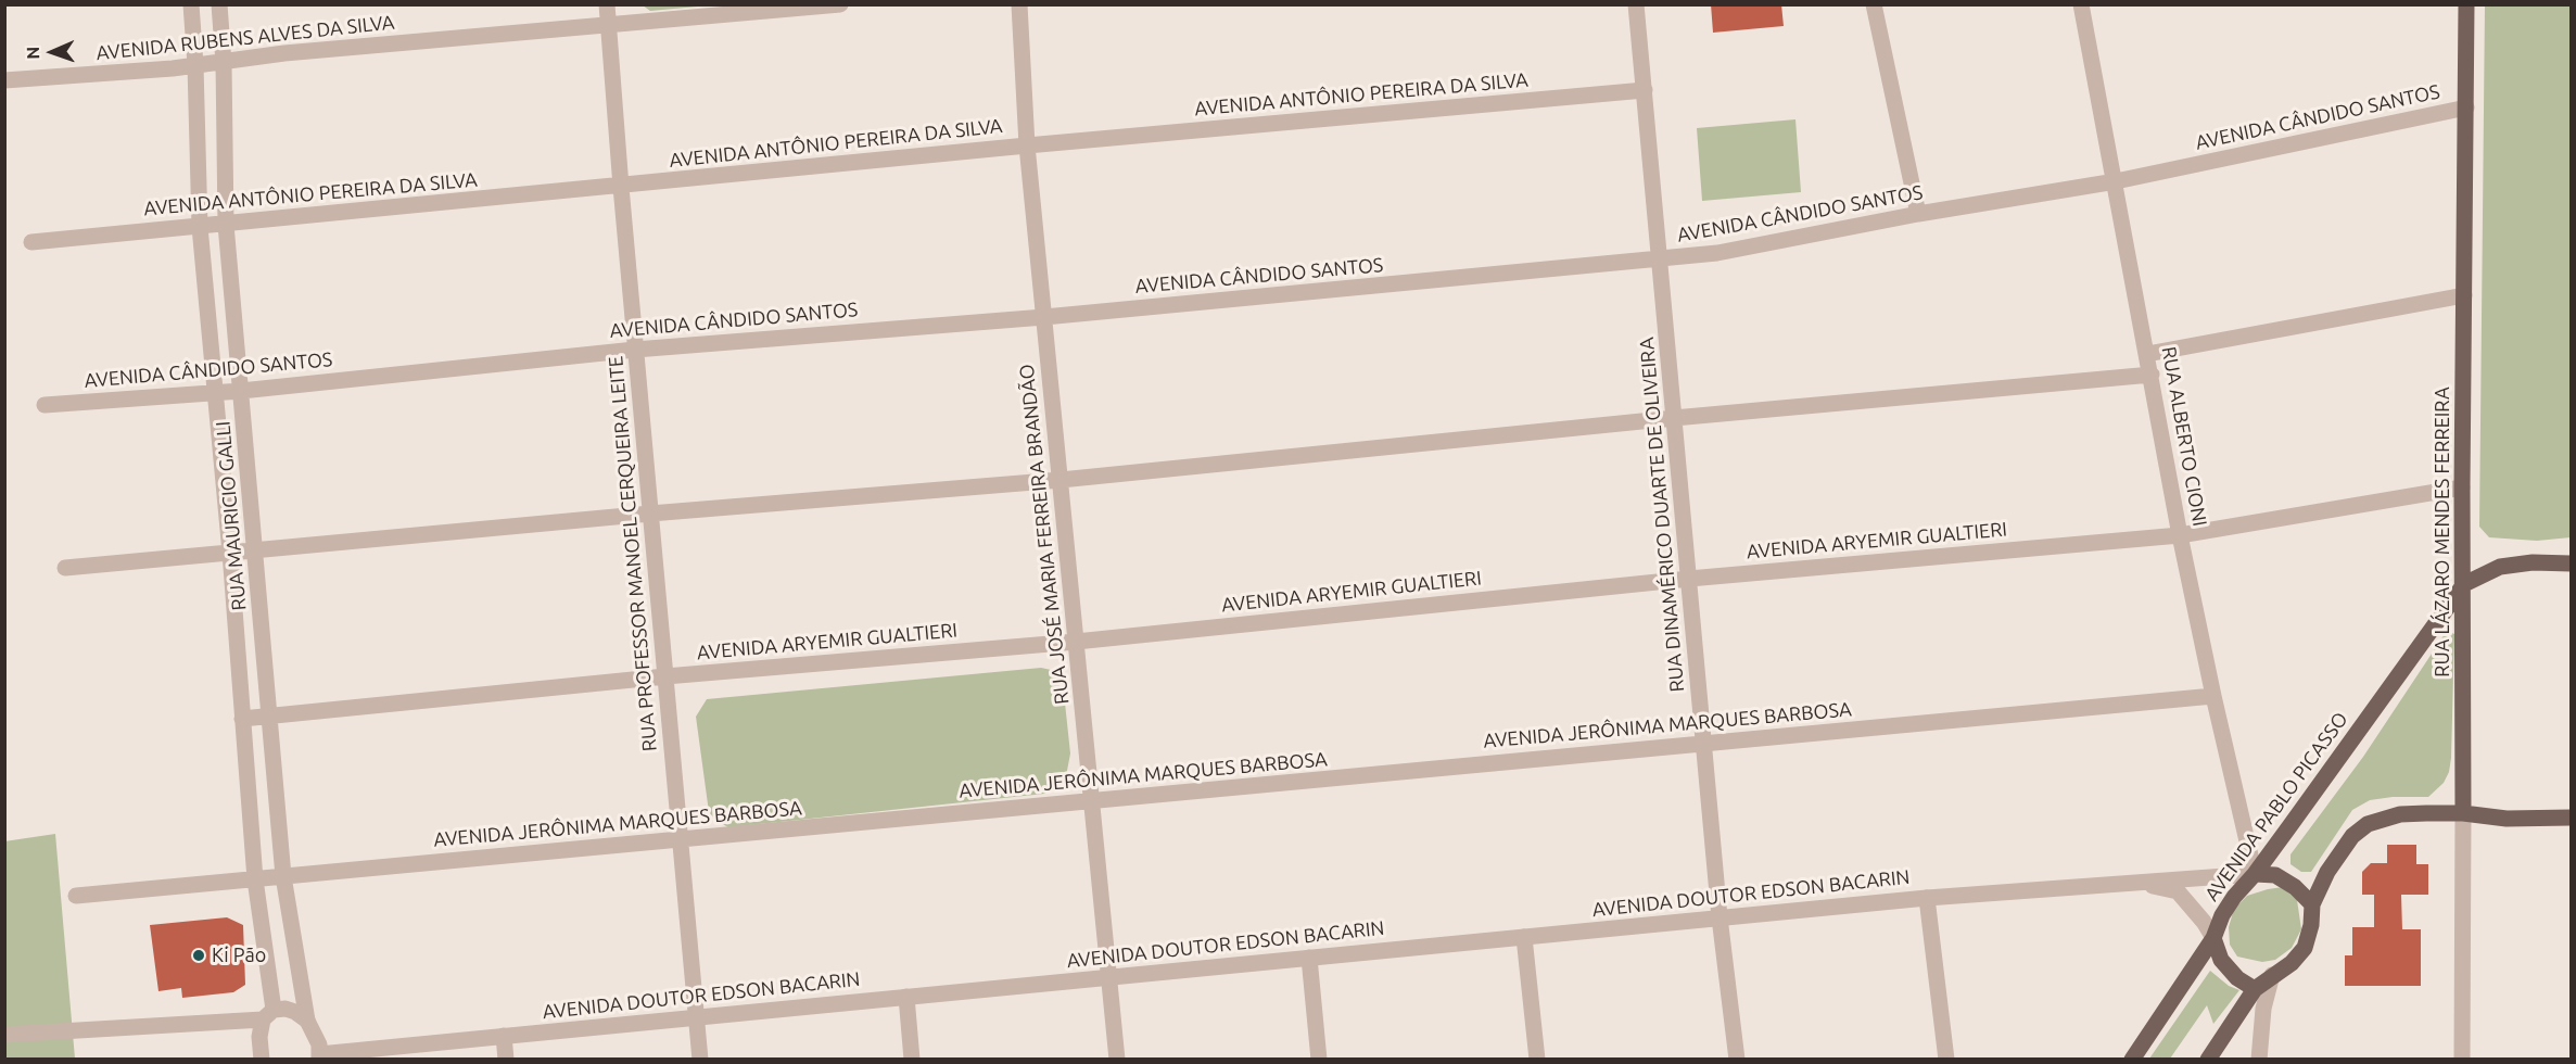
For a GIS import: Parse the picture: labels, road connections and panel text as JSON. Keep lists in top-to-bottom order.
{
  "streets": {
    "main road": ["RUA LÁZARO MENDES FERREIRA", "AVENIDA PABLO PICASSO"],
    "street": [
      "AVENIDA RUBENS ALVES DA SILVA",
      "AVENIDA ANTÔNIO PEREIRA DA SILVA",
      "AVENIDA CÂNDIDO SANTOS",
      "RUA ALBERTO CIONI",
      "RUA DINAMÉRICO DUARTE DE OLIVEIRA",
      "RUA MAURICIO GALLI",
      "RUA JOSÉ MARIA FERREIRA BRANDÃO",
      "AVENIDA ARYEMIR GUALTIERI",
      "RUA PROFESSOR MANOEL CERQUEIRA LEITE",
      "AVENIDA JERÔNIMA MARQUES BARBOSA",
      "AVENIDA DOUTOR EDSON BACARIN"
    ]
  },
  "crossings": [
    ["AVENIDA RUBENS ALVES DA SILVA", "RUA MAURICIO GALLI"],
    ["AVENIDA RUBENS ALVES DA SILVA", "RUA PROFESSOR MANOEL CERQUEIRA LEITE"],
    ["AVENIDA ANTÔNIO PEREIRA DA SILVA", "RUA DINAMÉRICO DUARTE DE OLIVEIRA"],
    ["AVENIDA ANTÔNIO PEREIRA DA SILVA", "RUA MAURICIO GALLI"],
    ["AVENIDA ANTÔNIO PEREIRA DA SILVA", "RUA JOSÉ MARIA FERREIRA BRANDÃO"],
    ["AVENIDA ANTÔNIO PEREIRA DA SILVA", "RUA PROFESSOR MANOEL CERQUEIRA LEITE"],
    ["AVENIDA CÂNDIDO SANTOS", "RUA ALBERTO CIONI"],
    ["AVENIDA CÂNDIDO SANTOS", "RUA DINAMÉRICO DUARTE DE OLIVEIRA"],
    ["AVENIDA CÂNDIDO SANTOS", "RUA MAURICIO GALLI"],
    ["AVENIDA CÂNDIDO SANTOS", "RUA LÁZARO MENDES FERREIRA"],
    ["AVENIDA CÂNDIDO SANTOS", "RUA JOSÉ MARIA FERREIRA BRANDÃO"],
    ["AVENIDA CÂNDIDO SANTOS", "RUA PROFESSOR MANOEL CERQUEIRA LEITE"],
    ["RUA ALBERTO CIONI", "AVENIDA ARYEMIR GUALTIERI"],
    ["RUA ALBERTO CIONI", "AVENIDA JERÔNIMA MARQUES BARBOSA"],
    ["RUA ALBERTO CIONI", "AVENIDA PABLO PICASSO"],
    ["RUA ALBERTO CIONI", "AVENIDA DOUTOR EDSON BACARIN"],
    ["RUA DINAMÉRICO DUARTE DE OLIVEIRA", "AVENIDA ARYEMIR GUALTIERI"],
    ["RUA DINAMÉRICO DUARTE DE OLIVEIRA", "AVENIDA JERÔNIMA MARQUES BARBOSA"],
    ["RUA DINAMÉRICO DUARTE DE OLIVEIRA", "AVENIDA DOUTOR EDSON BACARIN"],
    ["RUA MAURICIO GALLI", "AVENIDA ARYEMIR GUALTIERI"],
    ["RUA MAURICIO GALLI", "AVENIDA JERÔNIMA MARQUES BARBOSA"],
    ["RUA MAURICIO GALLI", "AVENIDA DOUTOR EDSON BACARIN"],
    ["RUA LÁZARO MENDES FERREIRA", "AVENIDA ARYEMIR GUALTIERI"],
    ["RUA LÁZARO MENDES FERREIRA", "AVENIDA PABLO PICASSO"],
    ["RUA JOSÉ MARIA FERREIRA BRANDÃO", "AVENIDA ARYEMIR GUALTIERI"],
    ["RUA JOSÉ MARIA FERREIRA BRANDÃO", "AVENIDA JERÔNIMA MARQUES BARBOSA"],
    ["RUA JOSÉ MARIA FERREIRA BRANDÃO", "AVENIDA DOUTOR EDSON BACARIN"],
    ["AVENIDA ARYEMIR GUALTIERI", "RUA PROFESSOR MANOEL CERQUEIRA LEITE"],
    ["RUA PROFESSOR MANOEL CERQUEIRA LEITE", "AVENIDA JERÔNIMA MARQUES BARBOSA"],
    ["RUA PROFESSOR MANOEL CERQUEIRA LEITE", "AVENIDA DOUTOR EDSON BACARIN"],
    ["AVENIDA PABLO PICASSO", "AVENIDA DOUTOR EDSON BACARIN"]
  ],
  "places": ["Ki Pão"],
  "north": "left"
}
